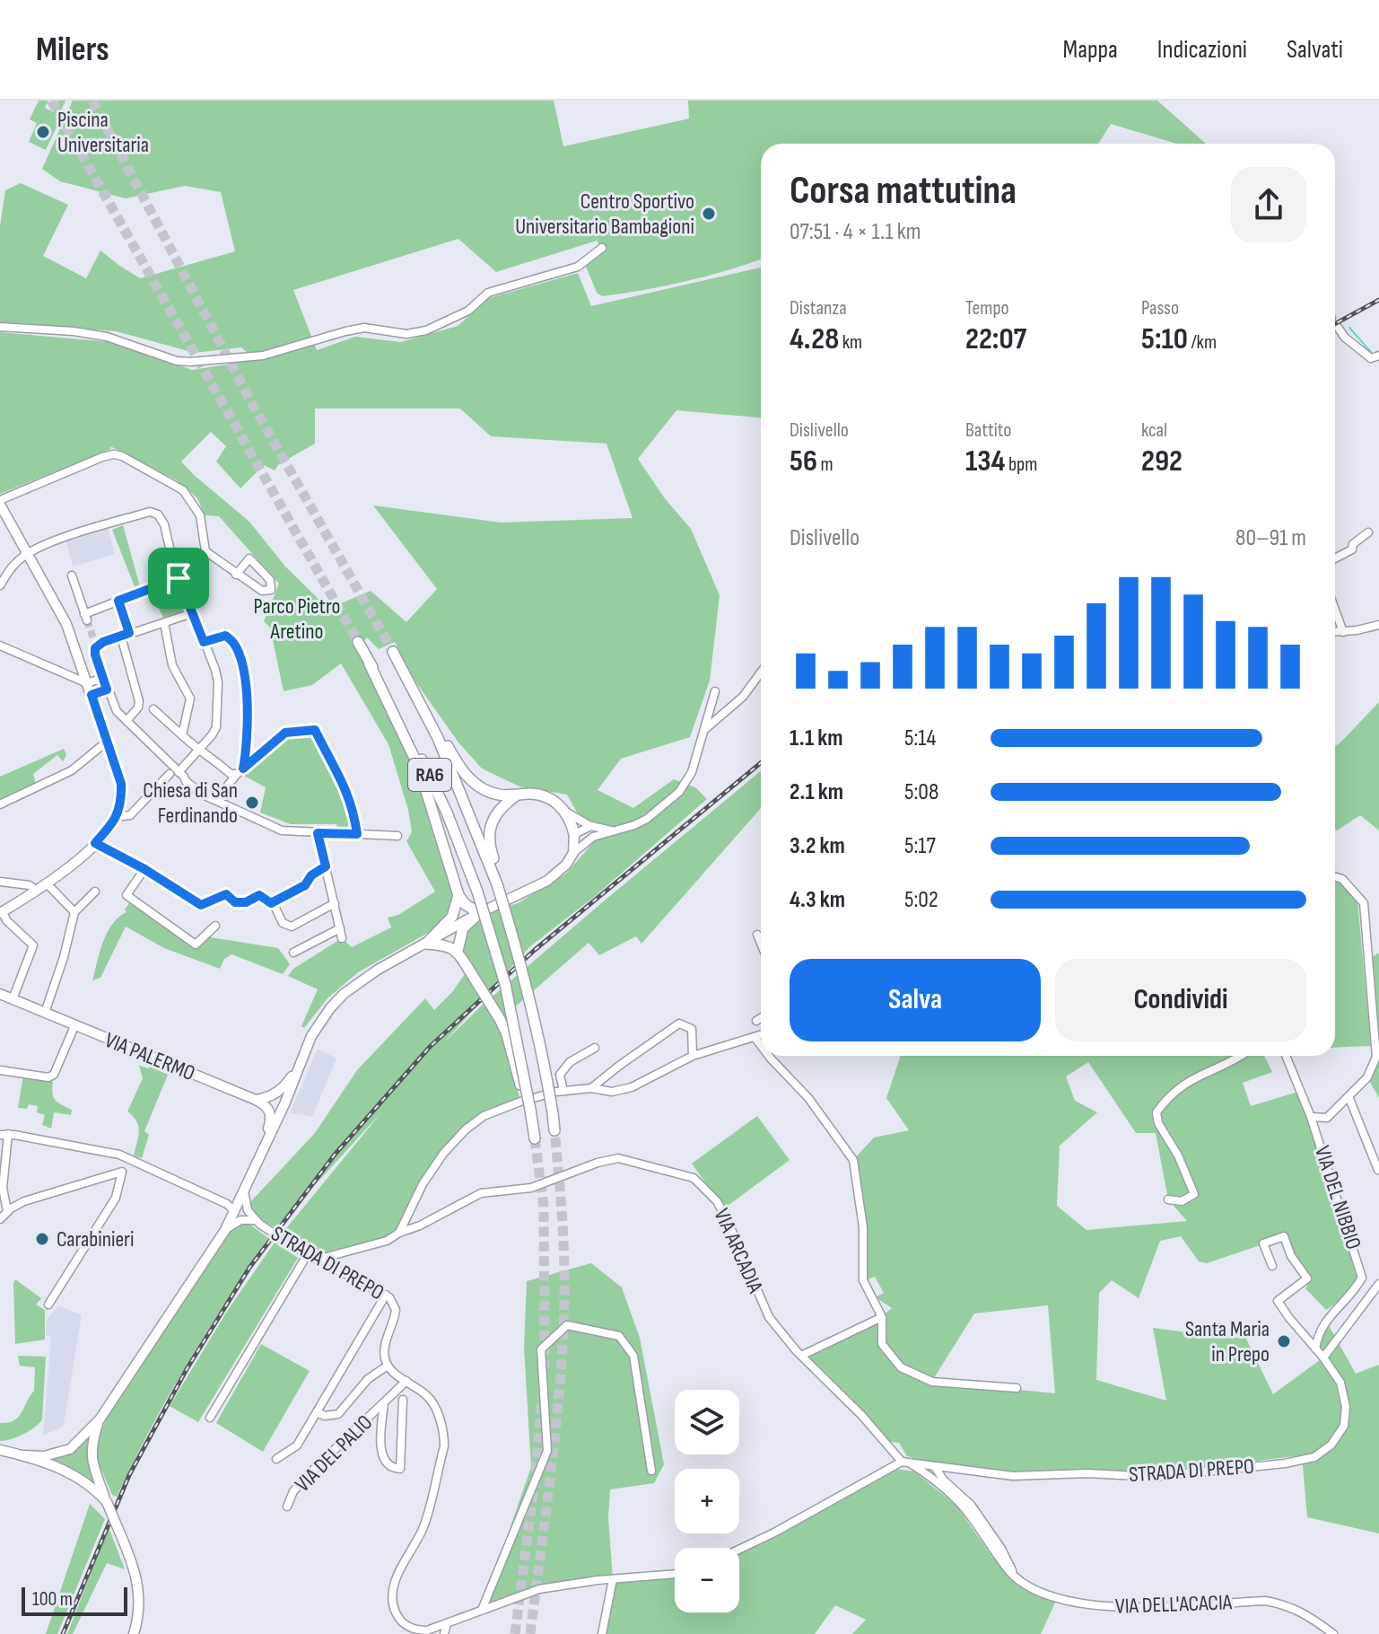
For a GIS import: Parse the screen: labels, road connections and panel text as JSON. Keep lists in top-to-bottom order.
{
  "streets": {
    "highway": ["RA6"],
    "main road": ["VIA PALERMO"],
    "street": [
      "VIA DEL NIBBIO",
      "VIA ARCADIA",
      "STRADA DI PREPO",
      "VIA DEL PALIO",
      "VIA DELL'ACACIA"
    ]
  },
  "crossings": [
    ["VIA DEL NIBBIO", "STRADA DI PREPO"],
    ["VIA ARCADIA", "STRADA DI PREPO"],
    ["VIA ARCADIA", "VIA DELL'ACACIA"],
    ["STRADA DI PREPO", "VIA DELL'ACACIA"]
  ],
  "parks": ["Parco Pietro Aretino"],
  "places": [
    "Piscina Universitaria",
    "Centro Sportivo Universitario Bambagioni",
    "Chiesa di San Ferdinando",
    "Carabinieri",
    "Santa Maria in Prepo"
  ],
  "scale_bar": "100 m",
  "page": {
    "header": "Milers",
    "nav": ["Mappa", "Indicazioni", "Salvati"],
    "heading": ["Corsa mattutina", "07:51 · 4 × 1.1 km"],
    "stats": [
      ["Distanza", "4.28 km"],
      ["Tempo", "22:07"],
      ["Passo", "5:10 /km"],
      ["Dislivello", "56 m"],
      ["Battito", "134 bpm"],
      ["kcal", "292"]
    ],
    "chart": ["Dislivello", "80–91 m"],
    "list": [
      {
        "name": "1.1 km",
        "note": "5:14"
      },
      {
        "name": "2.1 km",
        "note": "5:08"
      },
      {
        "name": "3.2 km",
        "note": "5:17"
      },
      {
        "name": "4.3 km",
        "note": "5:02"
      }
    ],
    "buttons": ["Salva", "Condividi"],
    "map_buttons": ["+", "−"],
    "scale": "100 m"
  }
}
